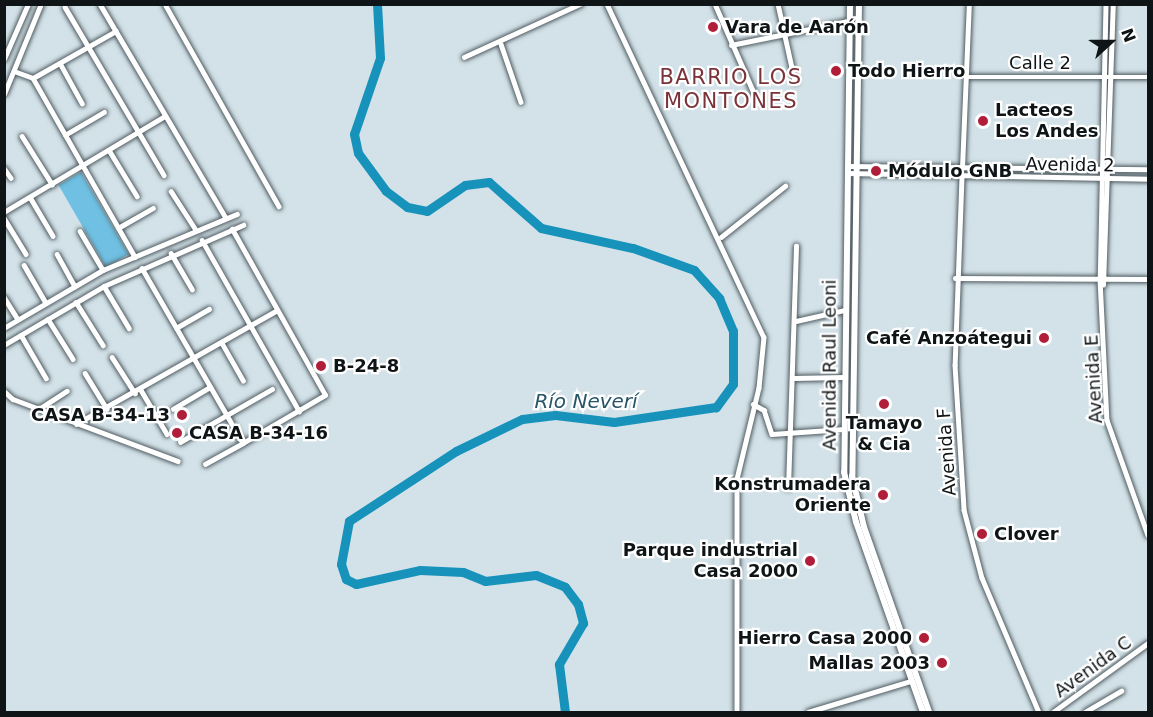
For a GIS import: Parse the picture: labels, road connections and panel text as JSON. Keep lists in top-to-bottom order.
{
  "streets": {
    "main road": ["Avenida Raul Leoni"],
    "street": [
      "Calle 2",
      "Avenida 2",
      "Avenida E",
      "Avenida F",
      "Avenida C"
    ]
  },
  "crossings": [
    ["Calle 2", "Avenida E"],
    ["Avenida 2", "Avenida Raul Leoni"],
    ["Avenida 2", "Avenida E"],
    ["Avenida 2", "Avenida F"]
  ],
  "districts": ["BARRIO LOS MONTONES"],
  "water": ["Río Neverí"],
  "places": [
    "Vara de Aarón",
    "Todo Hierro",
    "Lacteos Los Andes",
    "Módulo GNB",
    "Café Anzoátegui",
    "B-24-8",
    "Tamayo & Cia",
    "CASA B-34-13",
    "CASA B-34-16",
    "Konstrumadera Oriente",
    "Clover",
    "Parque industrial Casa 2000",
    "Hierro Casa 2000",
    "Mallas 2003"
  ],
  "north": "right"
}
